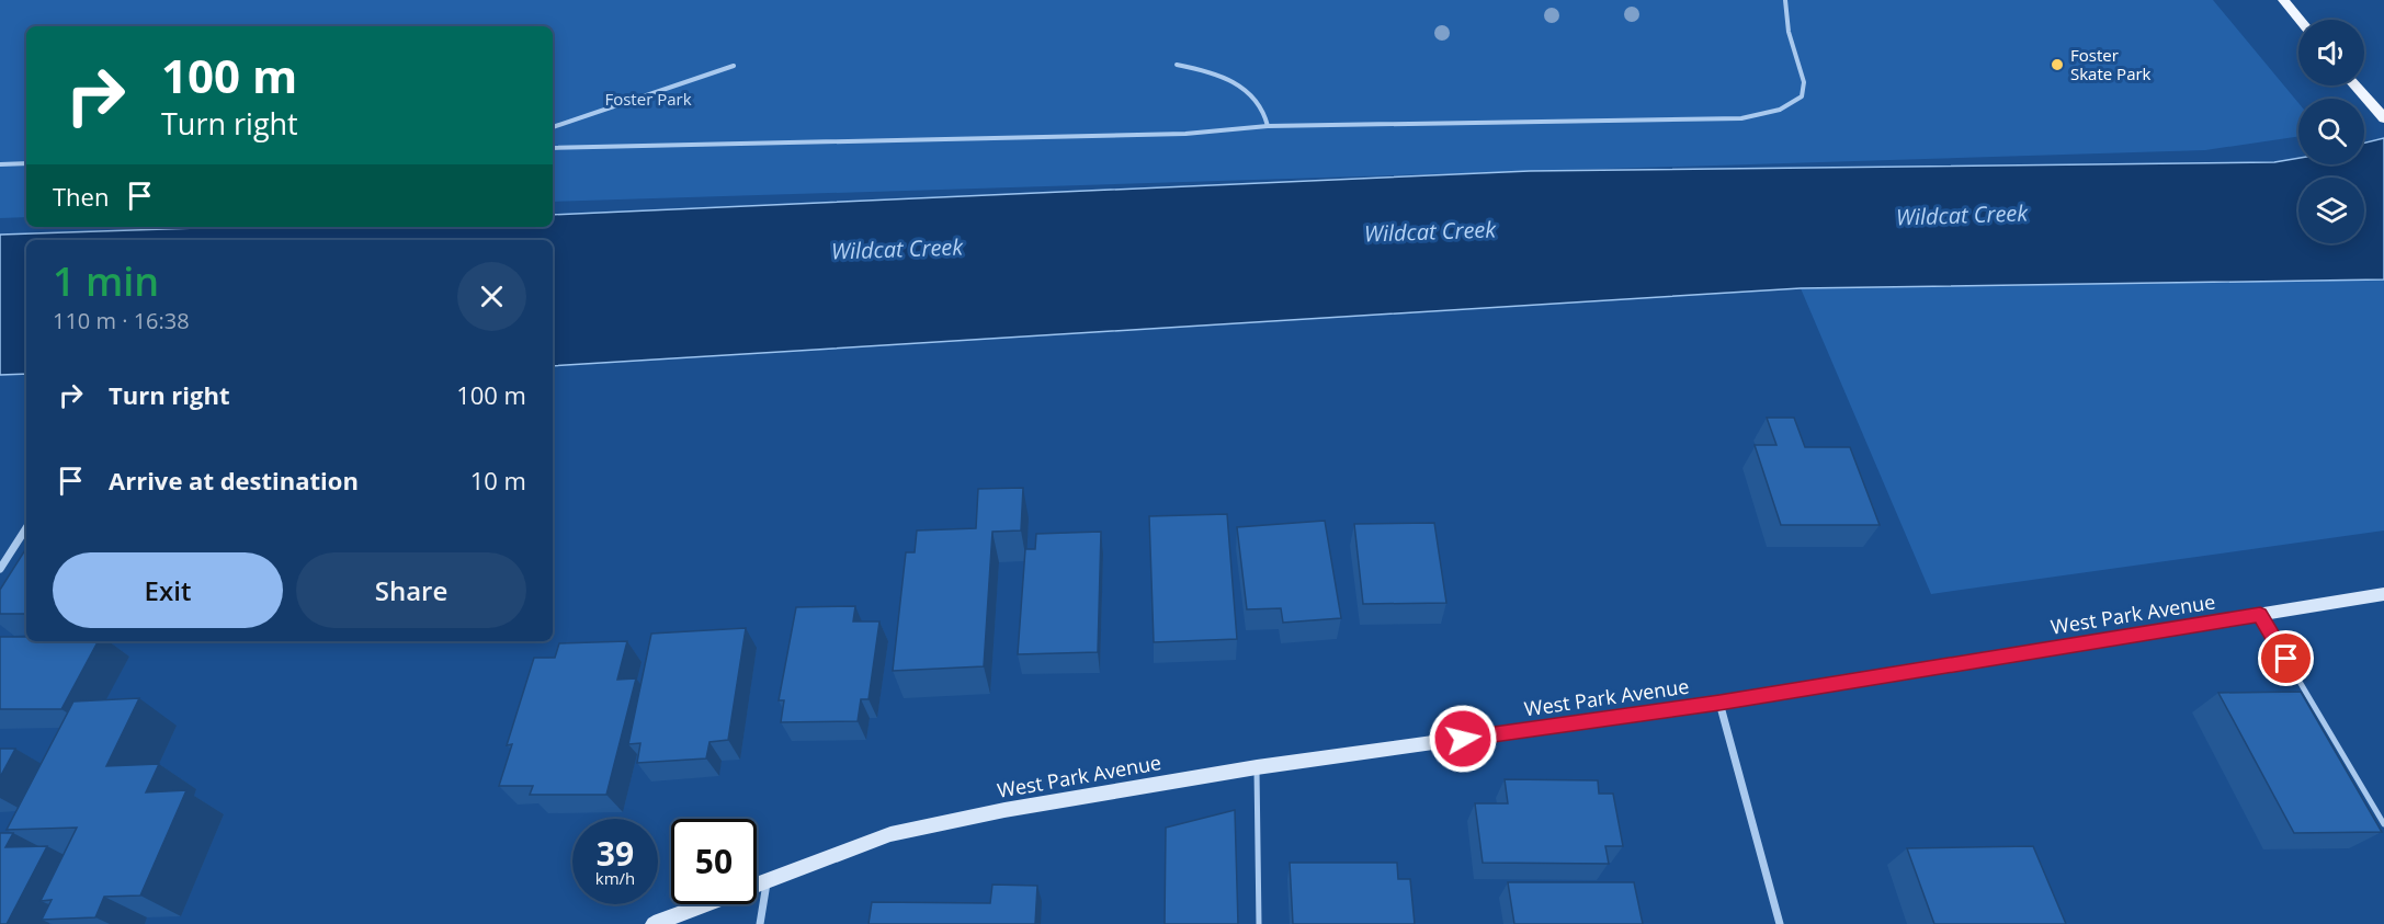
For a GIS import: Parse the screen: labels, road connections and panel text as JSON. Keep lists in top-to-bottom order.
{
  "streets": {
    "main road": ["West Park Avenue"]
  },
  "water": ["Wildcat Creek"],
  "parks": ["Foster Park"],
  "places": ["Foster Skate Park"],
  "page": {
    "turn": ["100 m", "Turn right"],
    "then": "Then",
    "heading": ["1 min", "110 m · 16:38"],
    "list": [
      {
        "name": "Turn right",
        "value": "100 m"
      },
      {
        "name": "Arrive at destination",
        "value": "10 m"
      }
    ],
    "buttons": ["Exit", "Share"],
    "speed": "39 km/h",
    "limit": "50"
  }
}
